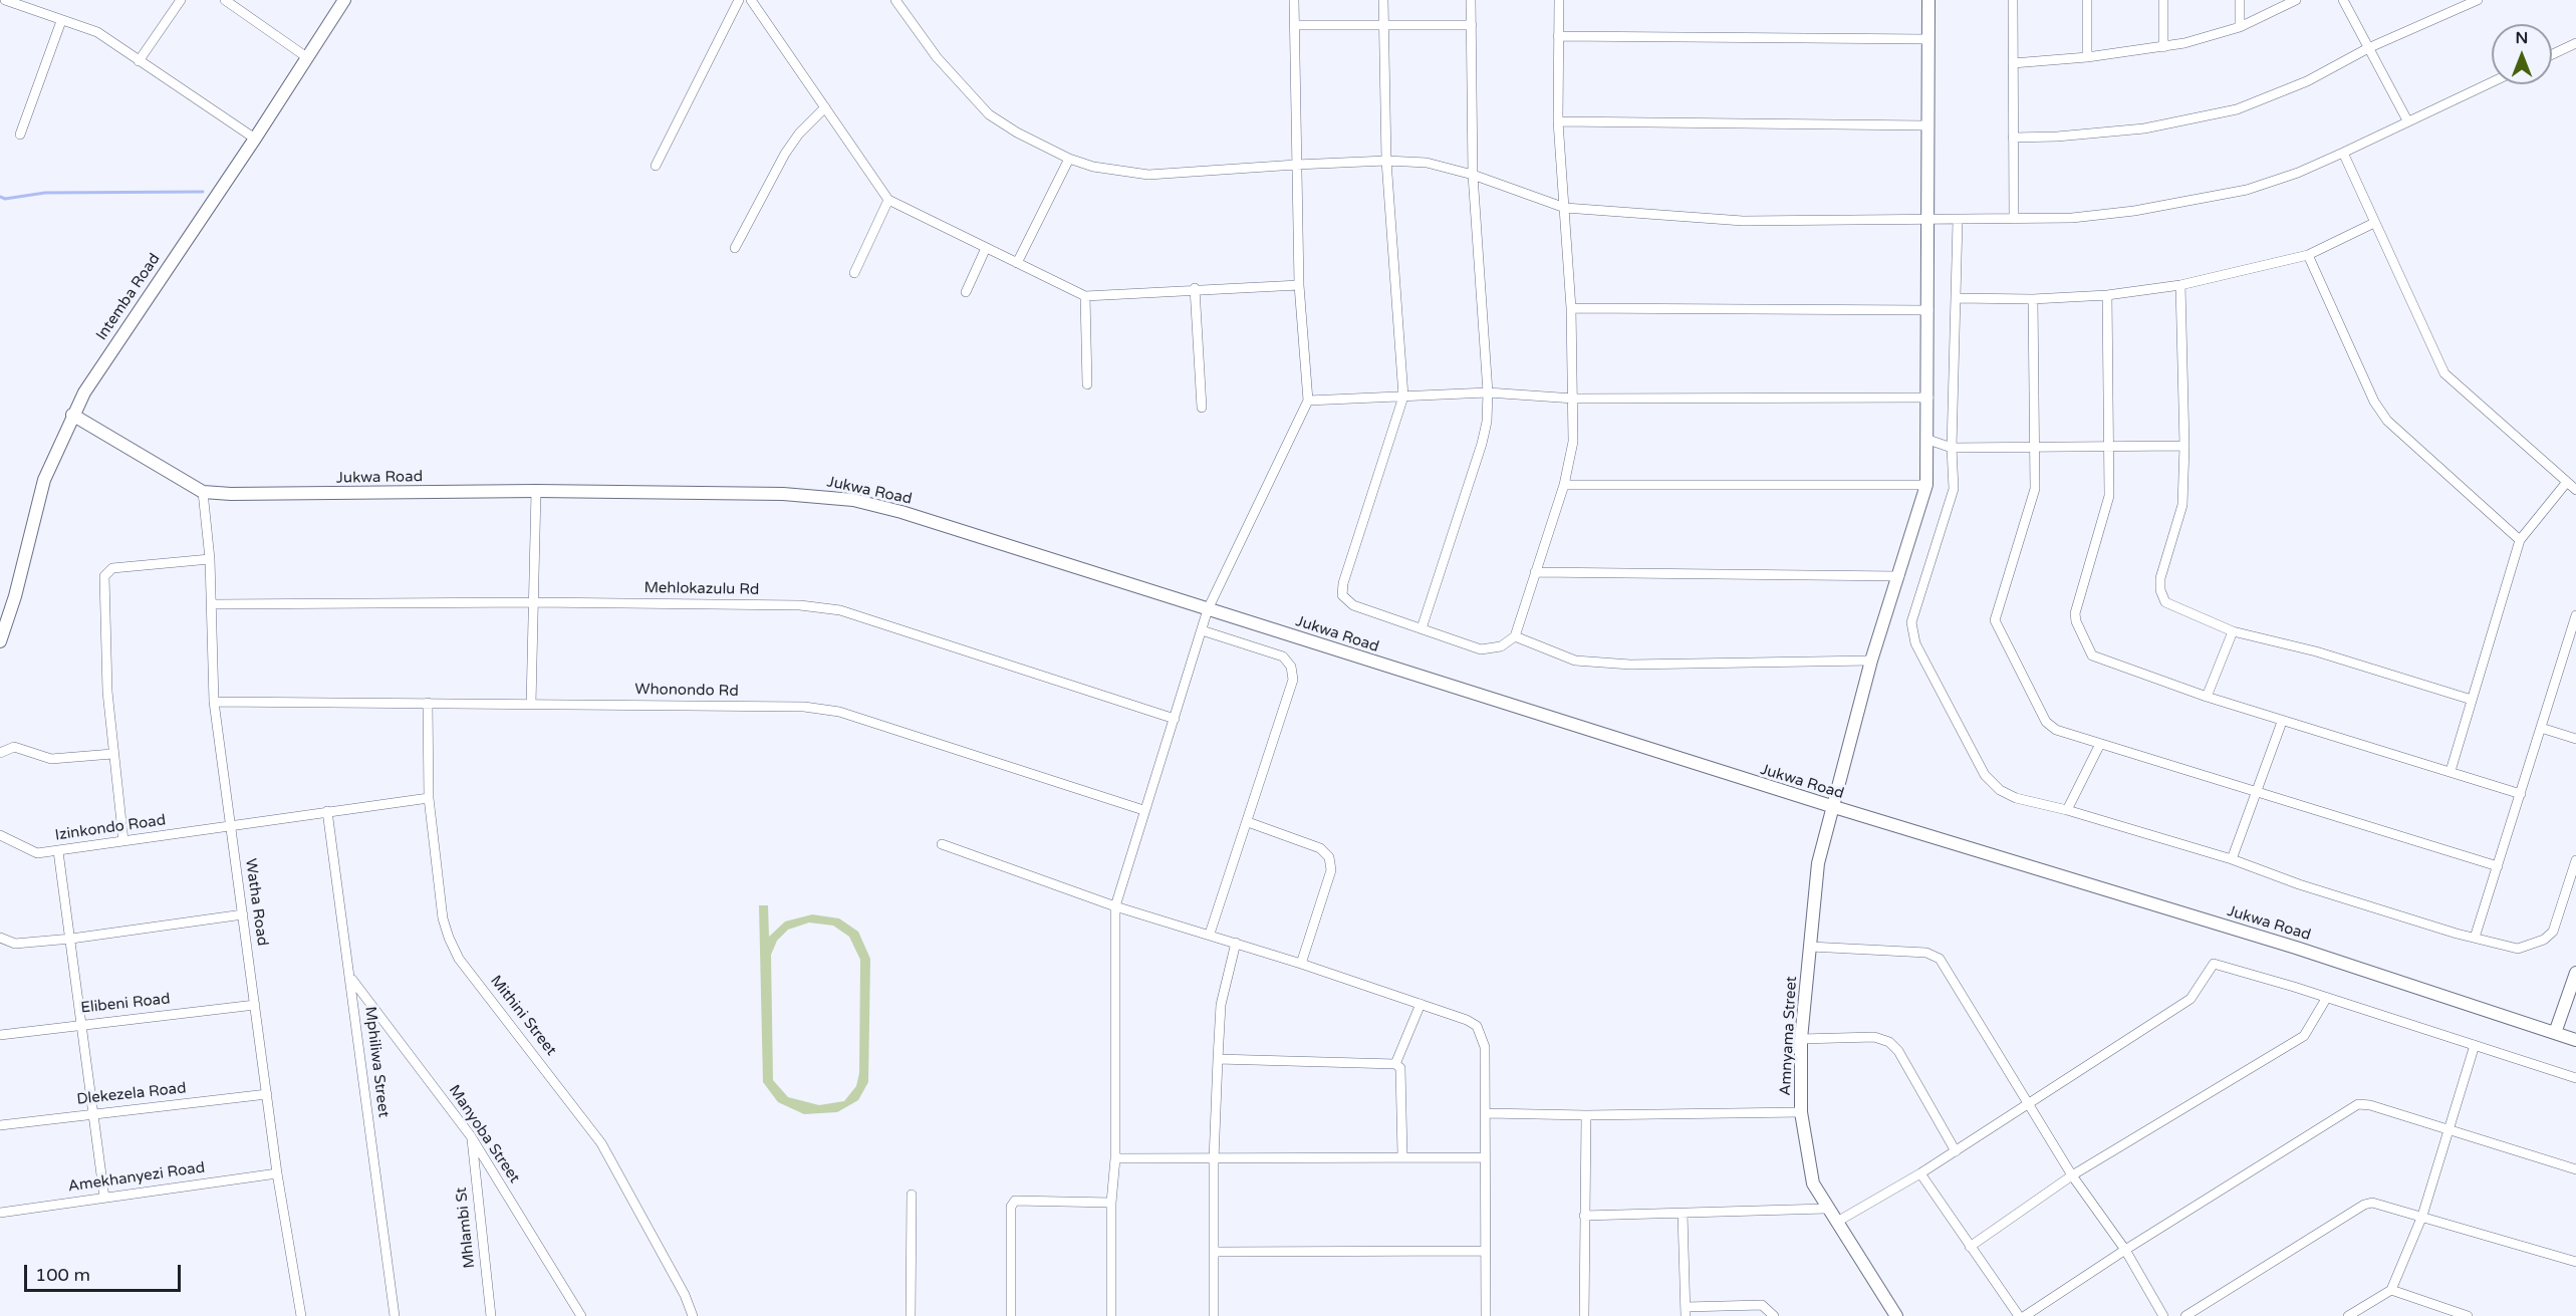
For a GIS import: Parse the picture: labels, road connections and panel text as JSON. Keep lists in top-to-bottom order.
{
  "streets": {
    "street": [
      "Intemba Road",
      "Jukwa Road",
      "Mehlokazulu Rd",
      "Whonondo Rd",
      "Izinkondo Road",
      "Watha Road",
      "Elibeni Road",
      "Mithini Street",
      "Amnyama Street",
      "Mphiliwa Street",
      "Dlekezela Road",
      "Manyoba Street",
      "Amekhanyezi Road",
      "Mhlambi St"
    ]
  },
  "crossings": [
    ["Intemba Road", "Jukwa Road"],
    ["Jukwa Road", "Watha Road"],
    ["Jukwa Road", "Amnyama Street"],
    ["Mehlokazulu Rd", "Watha Road"],
    ["Whonondo Rd", "Watha Road"],
    ["Whonondo Rd", "Mithini Street"],
    ["Izinkondo Road", "Watha Road"],
    ["Izinkondo Road", "Mithini Street"],
    ["Izinkondo Road", "Mphiliwa Street"],
    ["Watha Road", "Elibeni Road"],
    ["Watha Road", "Dlekezela Road"],
    ["Watha Road", "Amekhanyezi Road"],
    ["Mphiliwa Street", "Manyoba Street"],
    ["Manyoba Street", "Mhlambi St"]
  ],
  "scale_bar": "100 m",
  "north": "top"
}
